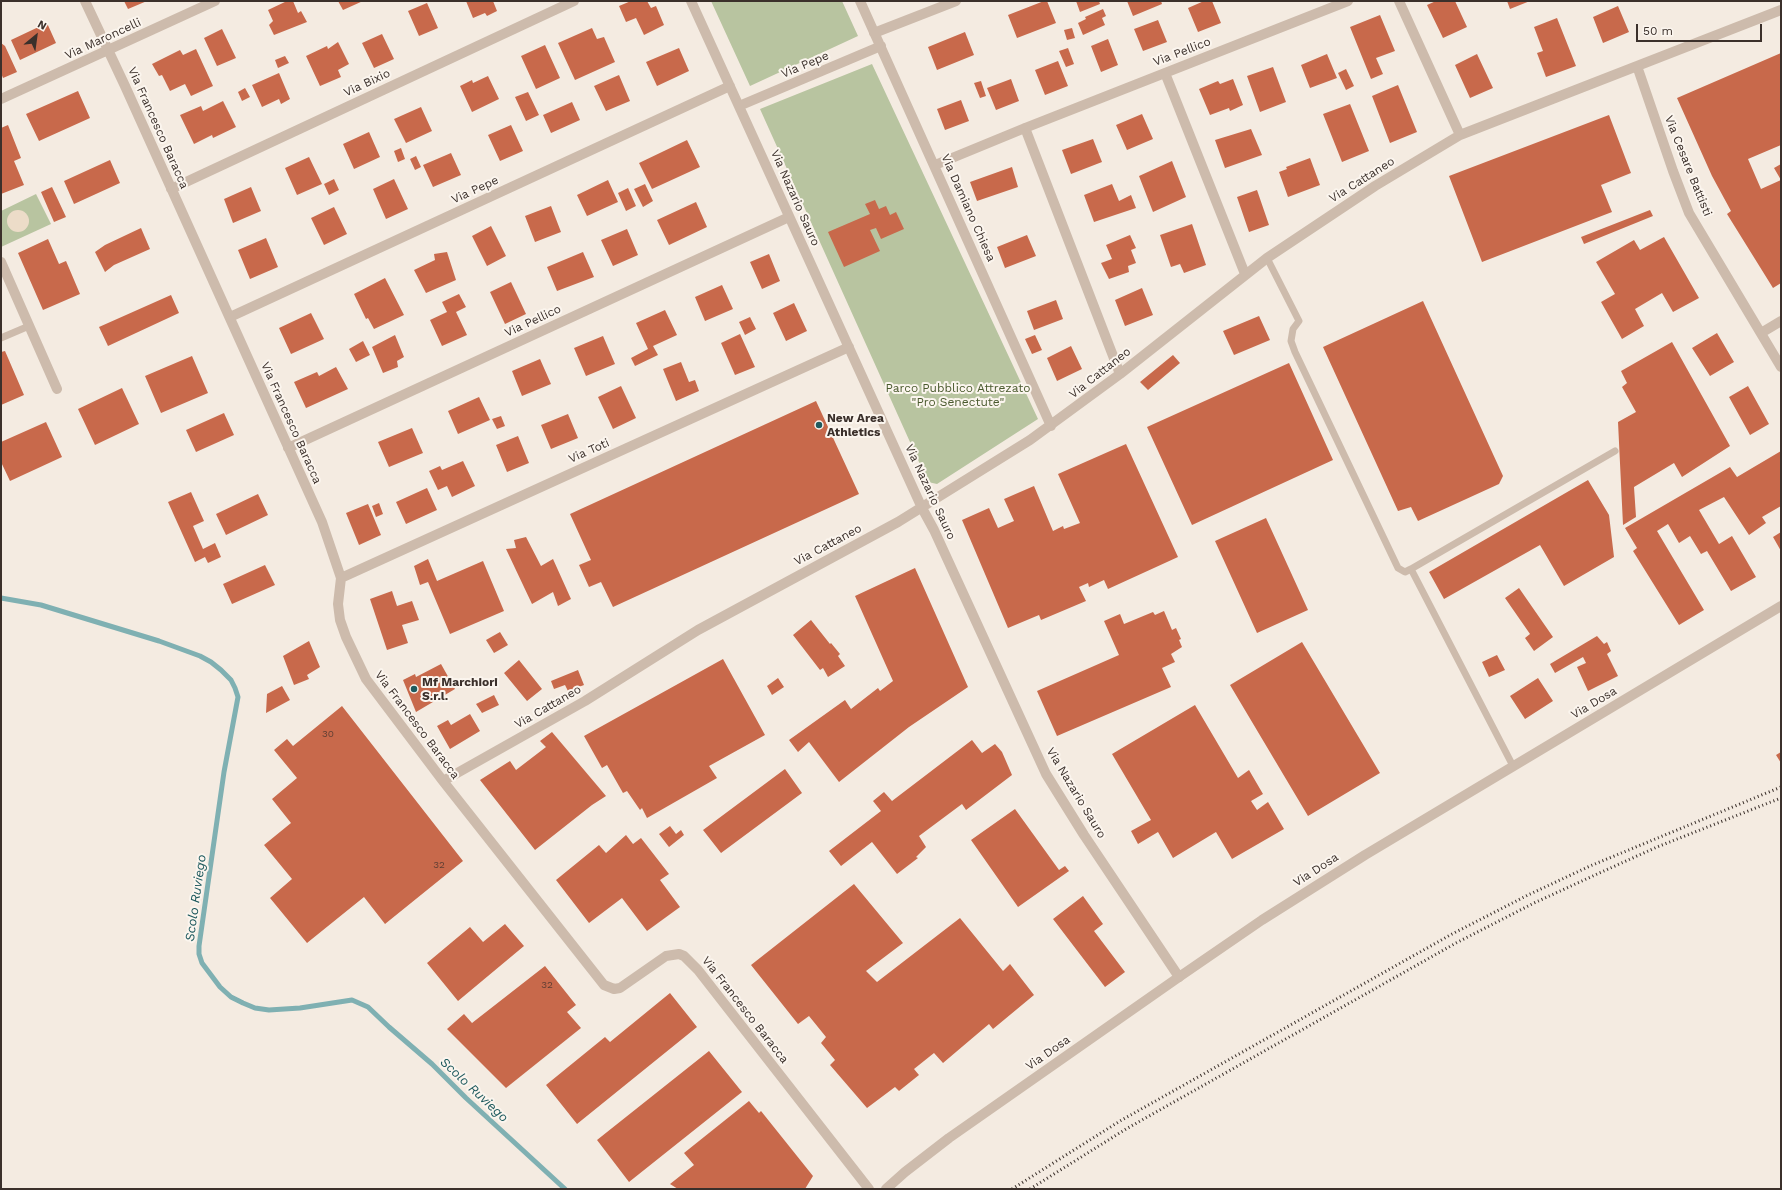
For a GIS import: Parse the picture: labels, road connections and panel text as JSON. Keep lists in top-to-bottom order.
{
  "streets": {
    "street": [
      "Via Maroncelli",
      "Via Pellico",
      "Via Pepe",
      "Via Bixio",
      "Via Francesco Baracca",
      "Via Cesare Battisti",
      "Via Cattaneo",
      "Via Nazario Sauro",
      "Via Damiano Chiesa",
      "Via Toti",
      "Via Dosa"
    ]
  },
  "crossings": [
    ["Via Maroncelli", "Via Francesco Baracca"],
    ["Via Pellico", "Via Francesco Baracca"],
    ["Via Pellico", "Via Nazario Sauro"],
    ["Via Pellico", "Via Damiano Chiesa"],
    ["Via Pepe", "Via Francesco Baracca"],
    ["Via Pepe", "Via Nazario Sauro"],
    ["Via Pepe", "Via Damiano Chiesa"],
    ["Via Bixio", "Via Francesco Baracca"],
    ["Via Francesco Baracca", "Via Cattaneo"],
    ["Via Francesco Baracca", "Via Toti"],
    ["Via Cesare Battisti", "Via Cattaneo"],
    ["Via Cattaneo", "Via Nazario Sauro"],
    ["Via Cattaneo", "Via Damiano Chiesa"],
    ["Via Nazario Sauro", "Via Toti"],
    ["Via Nazario Sauro", "Via Dosa"]
  ],
  "water": ["Scolo Ruviego"],
  "parks": ["Parco Pubblico Attrezato \"Pro Senectute\""],
  "places": ["New Area Athletics", "Mf Marchiori S.r.l."],
  "house_numbers": ["30", "32", "32"],
  "scale_bar": "50 m",
  "north": "top right"
}
